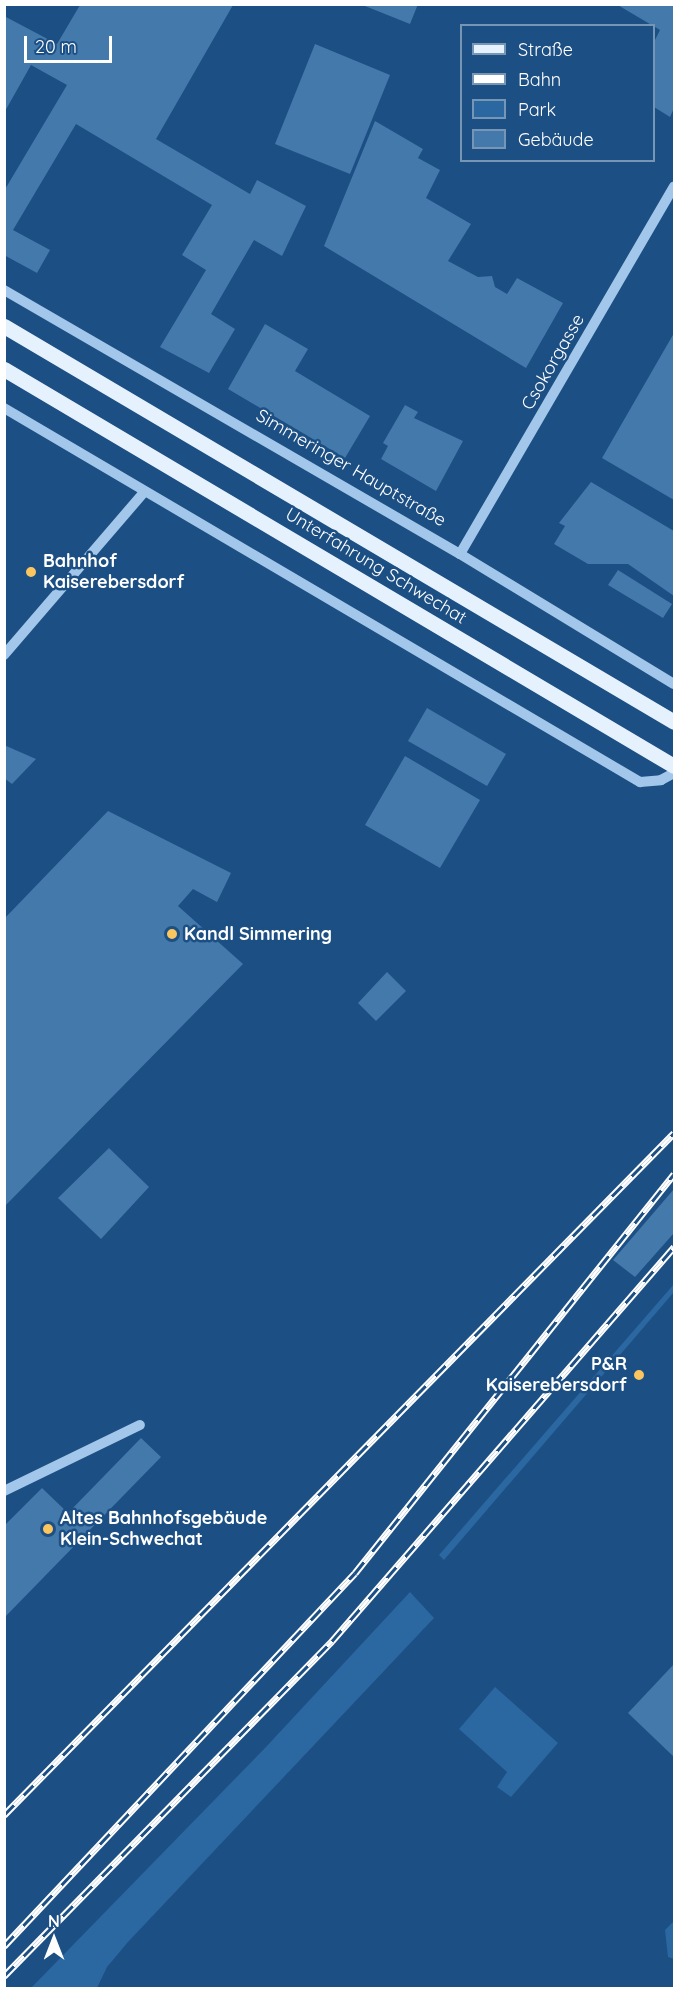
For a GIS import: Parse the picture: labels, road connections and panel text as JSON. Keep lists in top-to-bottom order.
{
  "streets": {
    "main road": ["Unterfahrung Schwechat"],
    "street": ["Csokorgasse", "Simmeringer Hauptstraße"]
  },
  "crossings": [
    ["Csokorgasse", "Simmeringer Hauptstraße"]
  ],
  "places": [
    "Bahnhof Kaiserebersdorf",
    "Kandl Simmering",
    "P&R Kaiserebersdorf",
    "Altes Bahnhofsgebäude Klein-Schwechat"
  ],
  "legend": [
    "Straße",
    "Bahn",
    "Park",
    "Gebäude"
  ],
  "scale_bar": "20 m",
  "north": "top"
}
